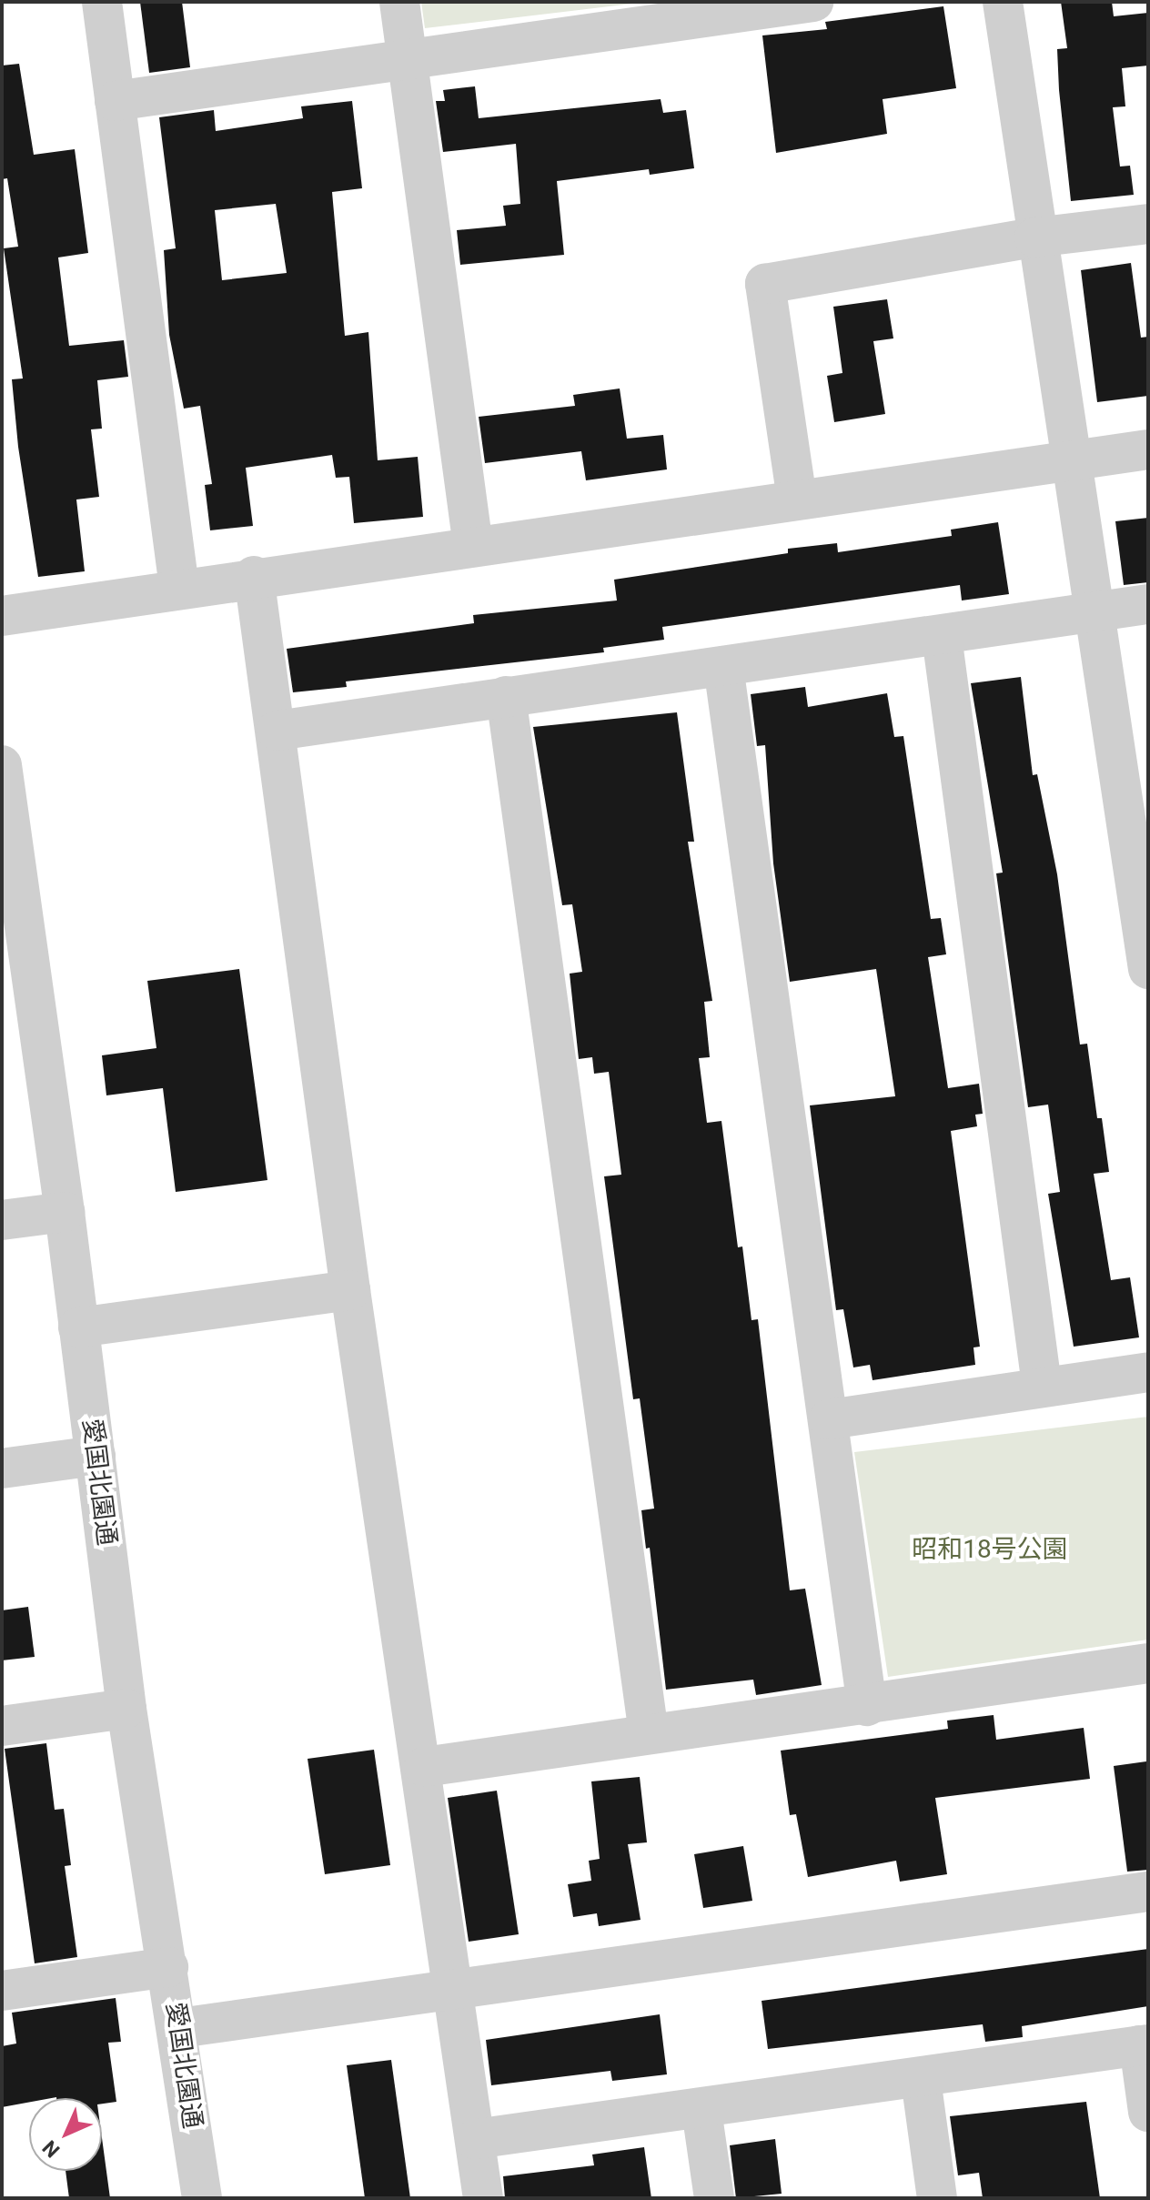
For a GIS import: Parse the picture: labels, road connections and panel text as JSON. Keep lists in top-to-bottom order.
{
  "streets": {
    "street": ["愛国北園通"]
  },
  "parks": ["昭和18号公園"],
  "north": "bottom left"
}
